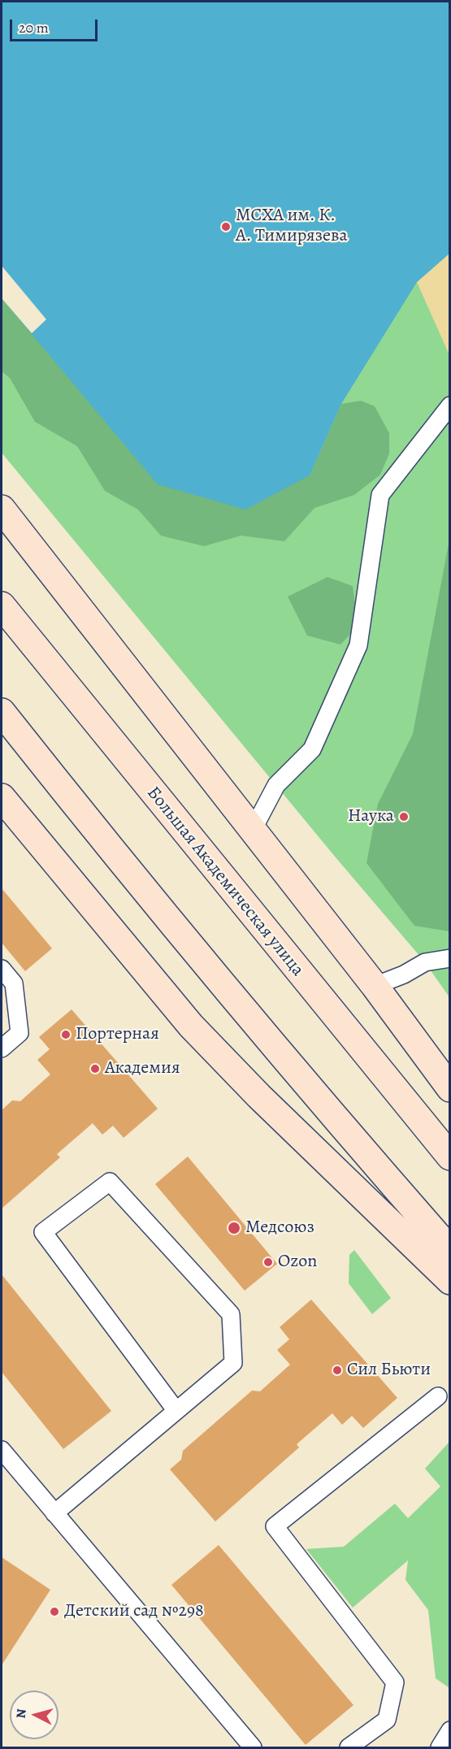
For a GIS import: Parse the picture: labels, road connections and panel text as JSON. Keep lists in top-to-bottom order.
{
  "streets": {
    "main road": ["Большая Академическая улица"]
  },
  "places": [
    "МСХА им. К. А. Тимирязева",
    "Наука",
    "Портерная",
    "Академия",
    "Медсоюз",
    "Ozon",
    "Сил Бьюти",
    "Детский сад №298"
  ],
  "scale_bar": "20 m",
  "north": "left"
}
